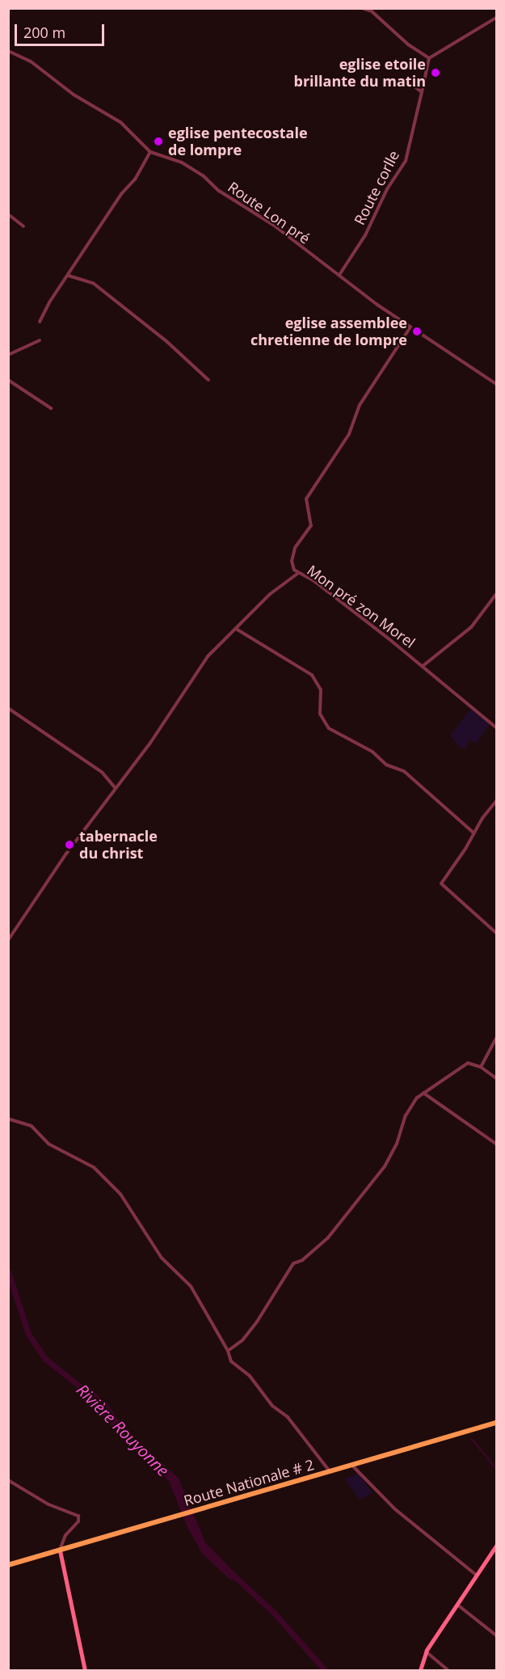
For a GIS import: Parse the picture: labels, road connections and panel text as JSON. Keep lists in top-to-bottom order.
{
  "streets": {
    "main road": ["Route Nationale # 2"],
    "street": ["Route corlle", "Route Lon pré", "Mon pré zon Morel"]
  },
  "crossings": [
    ["Route corlle", "Route Lon pré"],
    ["Route Lon pré", "Mon pré zon Morel"]
  ],
  "water": ["Rivière Rouyonne"],
  "places": [
    "eglise etoile brillante du matin",
    "eglise pentecostale de lompre",
    "eglise assemblee chretienne de lompre",
    "tabernacle du christ"
  ],
  "scale_bar": "200 m"
}
